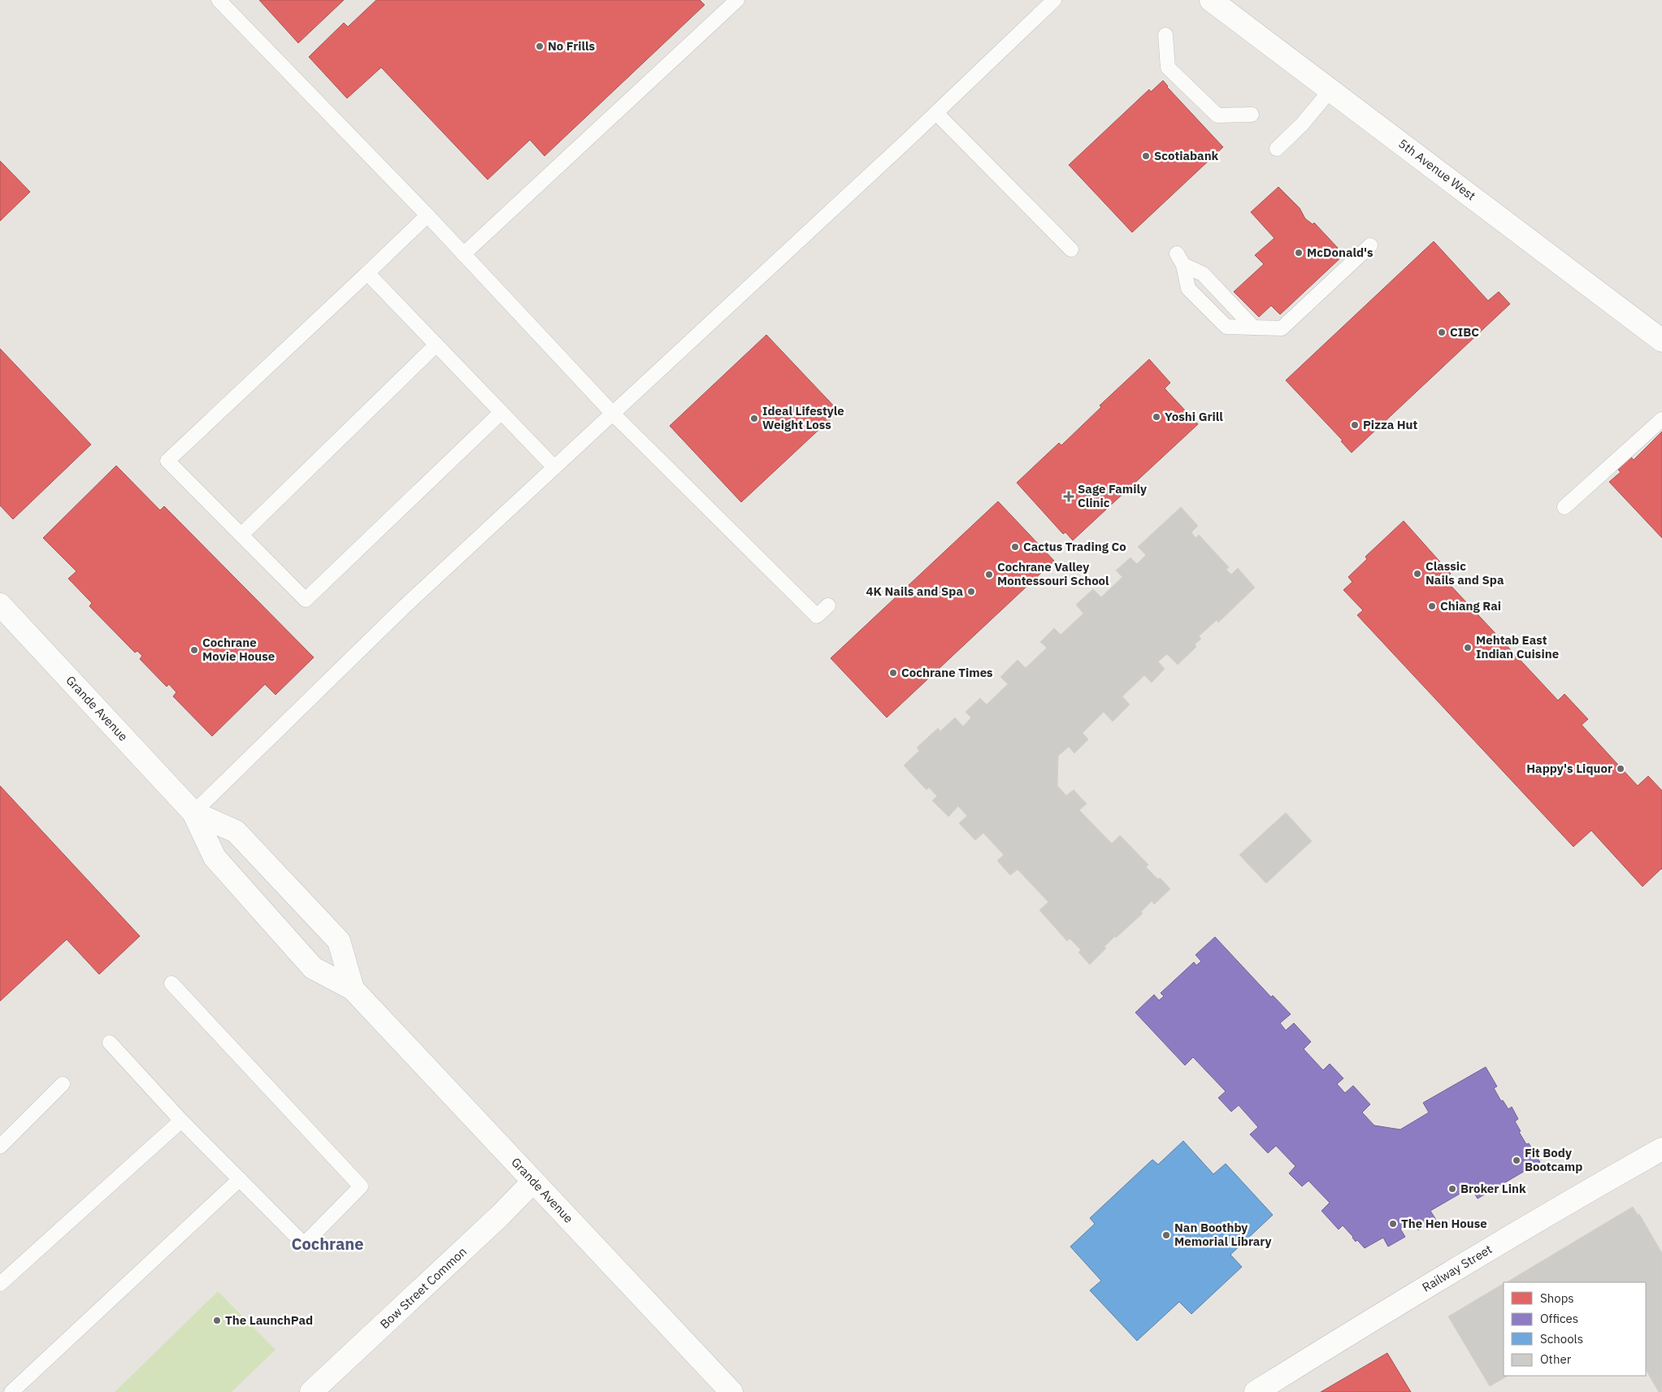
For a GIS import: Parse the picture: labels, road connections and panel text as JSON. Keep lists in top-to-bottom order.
{
  "streets": {
    "street": [
      "5th Avenue West",
      "Grande Avenue",
      "Railway Street",
      "Bow Street Common"
    ]
  },
  "crossings": [
    ["Grande Avenue", "Bow Street Common"]
  ],
  "districts": ["Cochrane"],
  "places": {
    "other": [
      "No Frills",
      "Scotiabank",
      "McDonald's",
      "CIBC",
      "Yoshi Grill",
      "Ideal Lifestyle Weight Loss",
      "Pizza Hut",
      "Cactus Trading Co",
      "Classic Nails and Spa",
      "Cochrane Valley Montessouri School",
      "4K Nails and Spa",
      "Chiang Rai",
      "Mehtab East Indian Cuisine",
      "Cochrane Movie House",
      "Cochrane Times",
      "Happy's Liquor",
      "Fit Body Bootcamp",
      "Broker Link",
      "The Hen House",
      "Nan Boothby Memorial Library",
      "The LaunchPad"
    ],
    "health": ["Sage Family Clinic"]
  },
  "legend": [
    "Shops",
    "Offices",
    "Schools",
    "Other"
  ]
}
